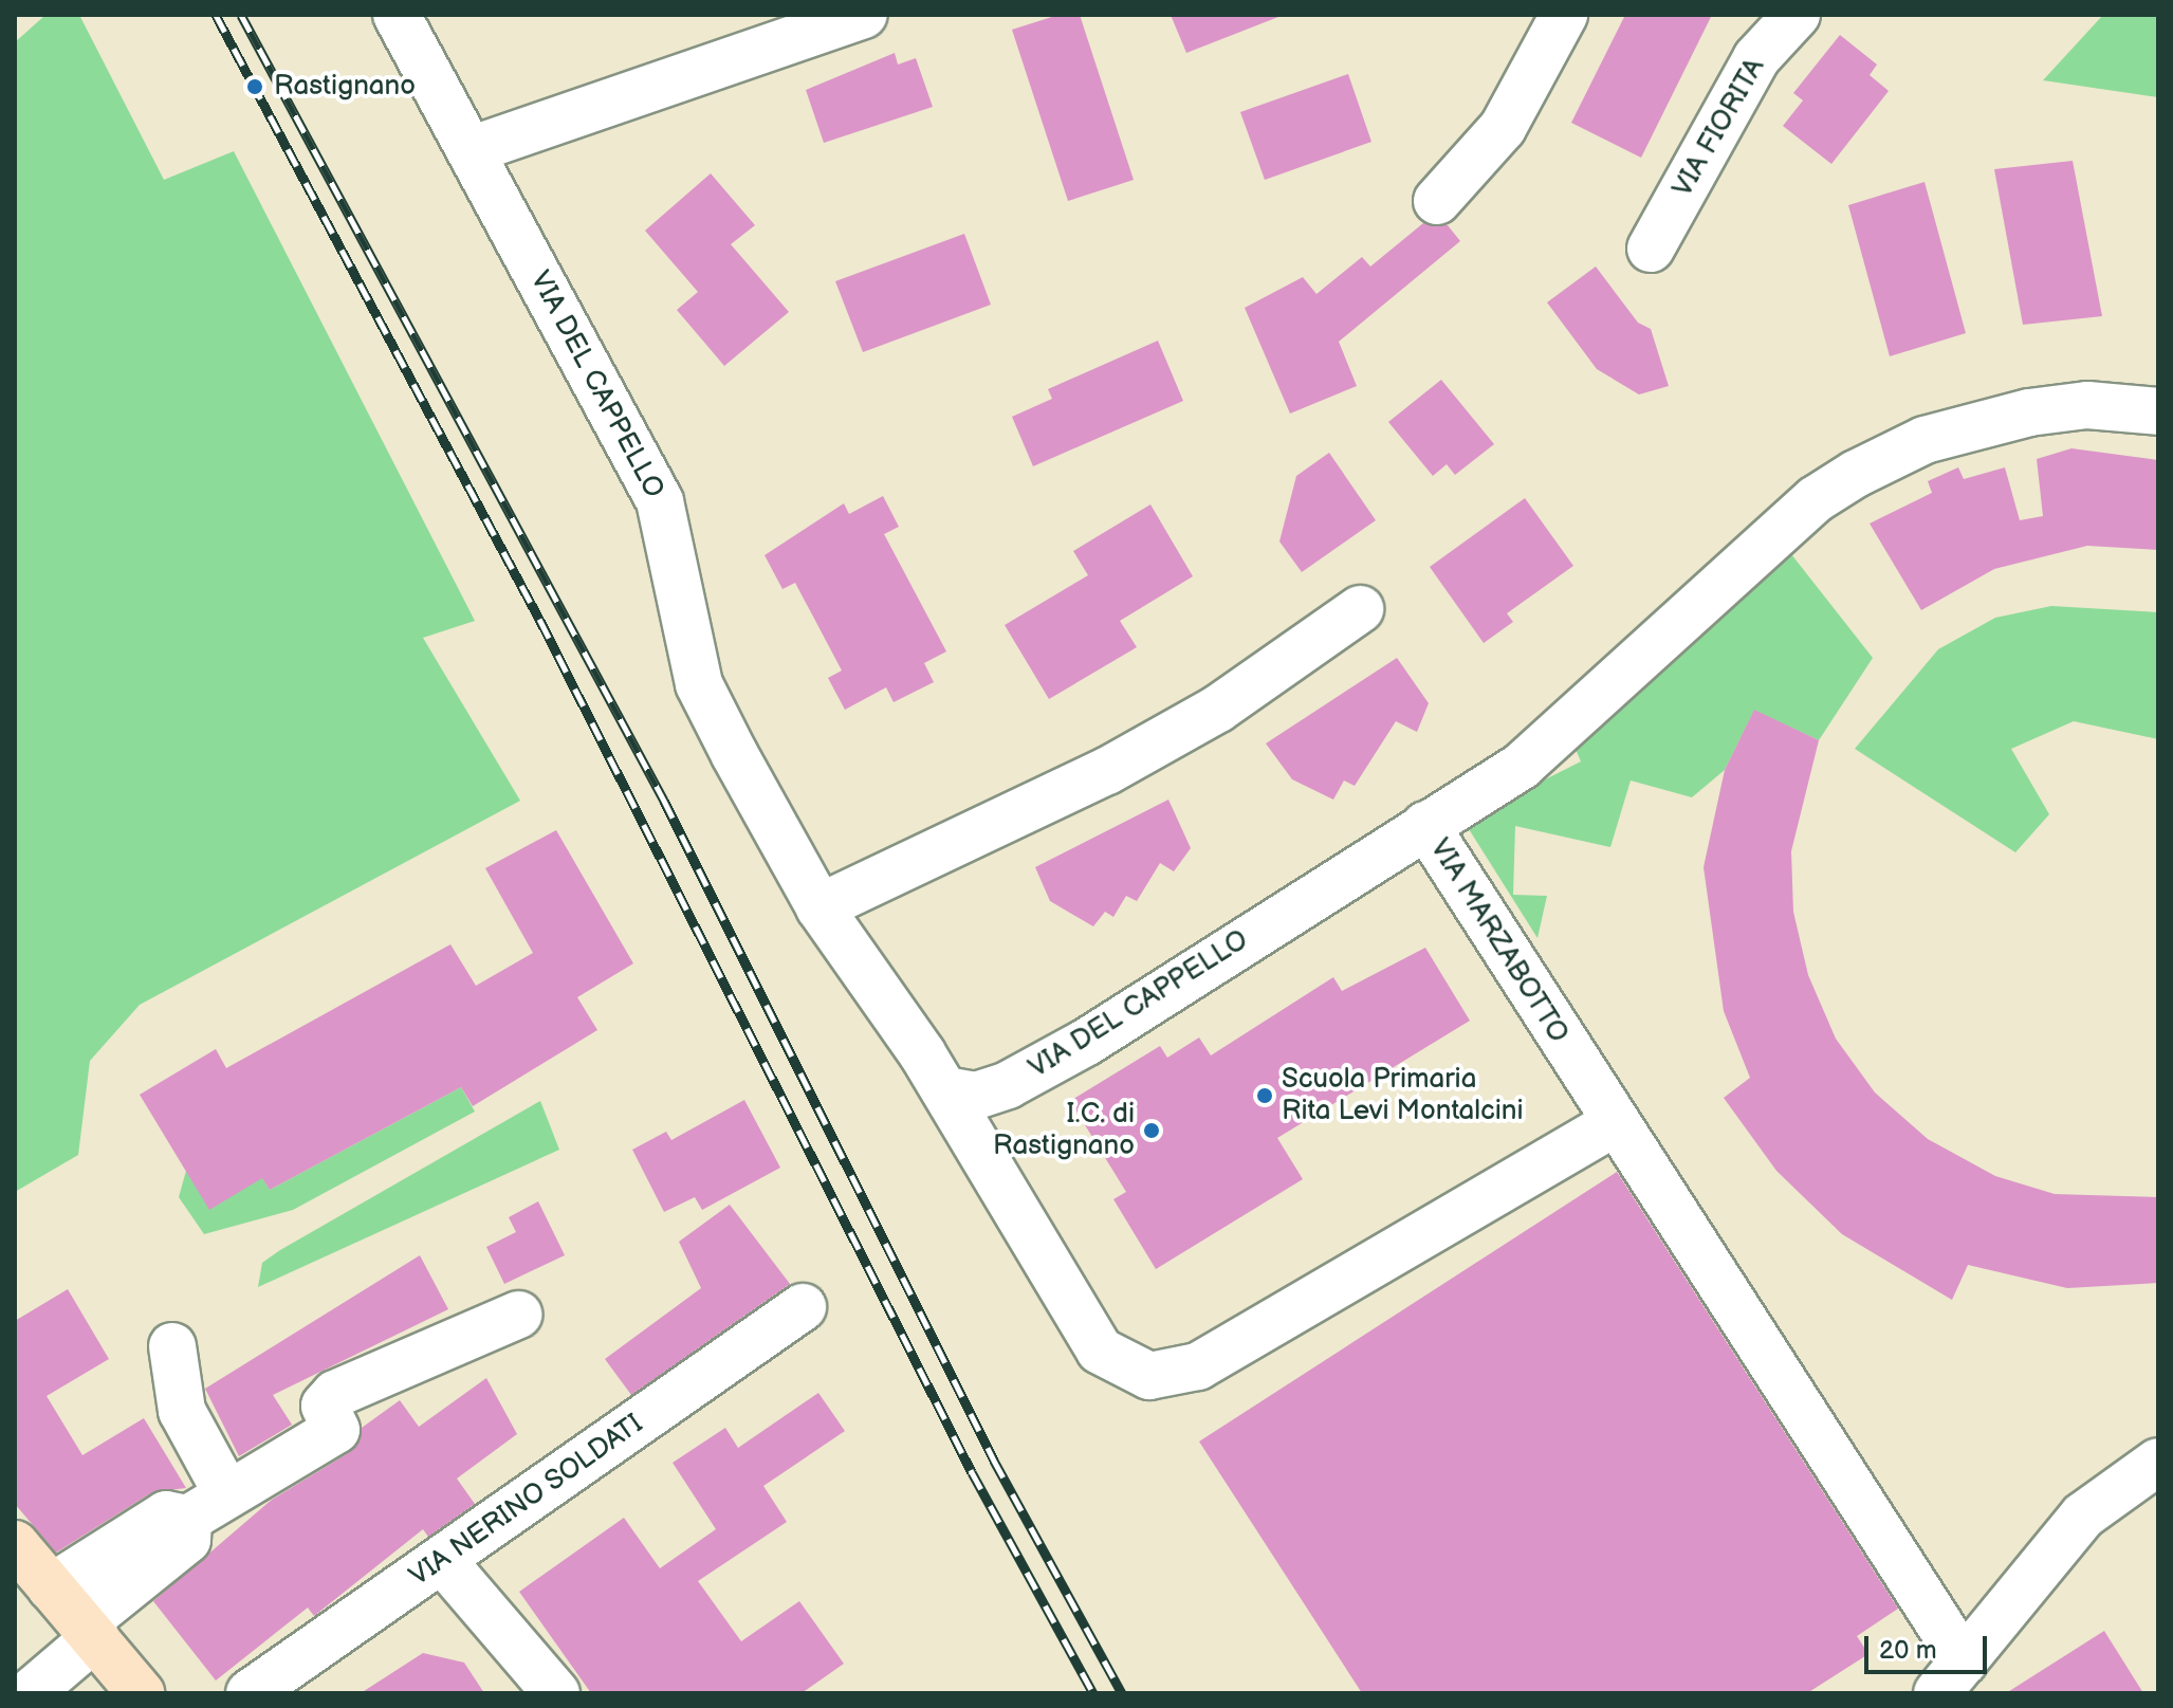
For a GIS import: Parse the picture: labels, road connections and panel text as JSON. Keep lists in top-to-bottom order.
{
  "streets": {
    "street": [
      "VIA FIORITA",
      "VIA DEL CAPPELLO",
      "VIA MARZABOTTO",
      "VIA NERINO SOLDATI"
    ]
  },
  "crossings": [
    ["VIA DEL CAPPELLO", "VIA MARZABOTTO"]
  ],
  "places": ["Rastignano", "Scuola Primaria Rita Levi Montalcini", "I.C. di Rastignano"],
  "scale_bar": "20 m"
}
